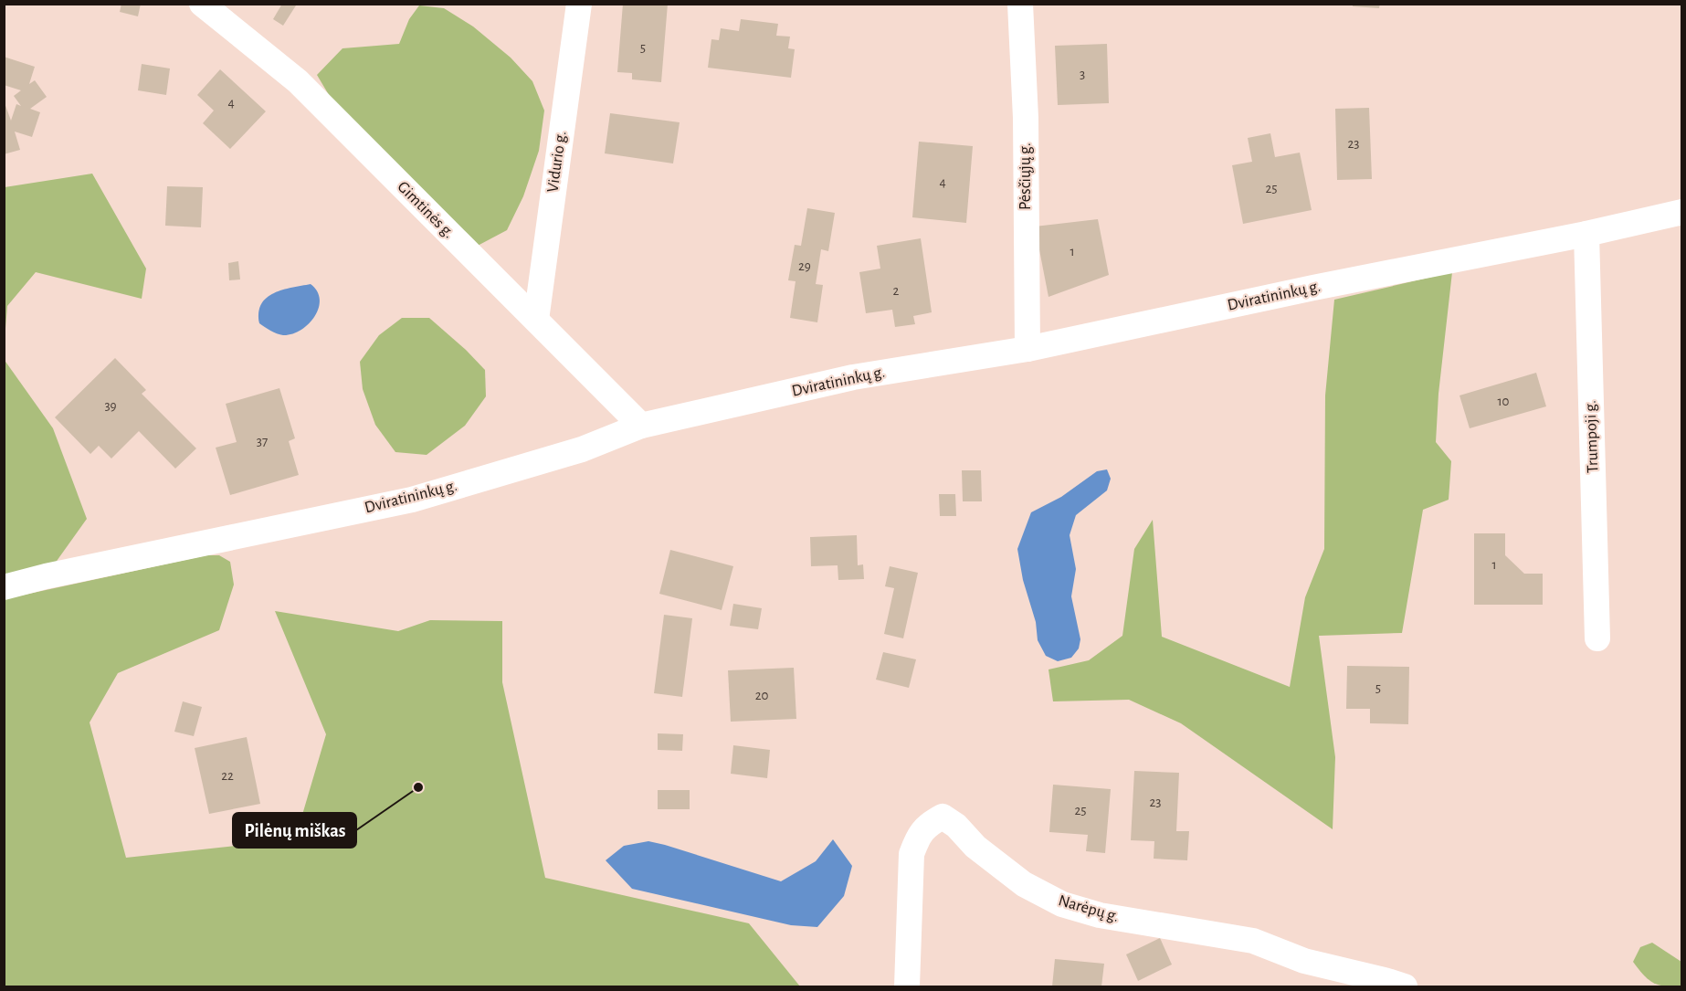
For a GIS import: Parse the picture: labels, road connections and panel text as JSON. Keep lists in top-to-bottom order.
{
  "streets": {
    "street": [
      "Vidurio g.",
      "Pėsčiųjų g.",
      "Gimtinės g.",
      "Dviratininkų g.",
      "Trumpoji g.",
      "Narėpų g."
    ]
  },
  "crossings": [
    ["Vidurio g.", "Gimtinės g."],
    ["Pėsčiųjų g.", "Dviratininkų g."],
    ["Gimtinės g.", "Dviratininkų g."],
    ["Dviratininkų g.", "Trumpoji g."]
  ],
  "places": ["Pilėnų miškas"],
  "house_numbers": [
    "5",
    "3",
    "4",
    "23",
    "4",
    "25",
    "1",
    "29",
    "2",
    "10",
    "39",
    "37",
    "1",
    "5",
    "20",
    "22",
    "23",
    "25"
  ]
}
